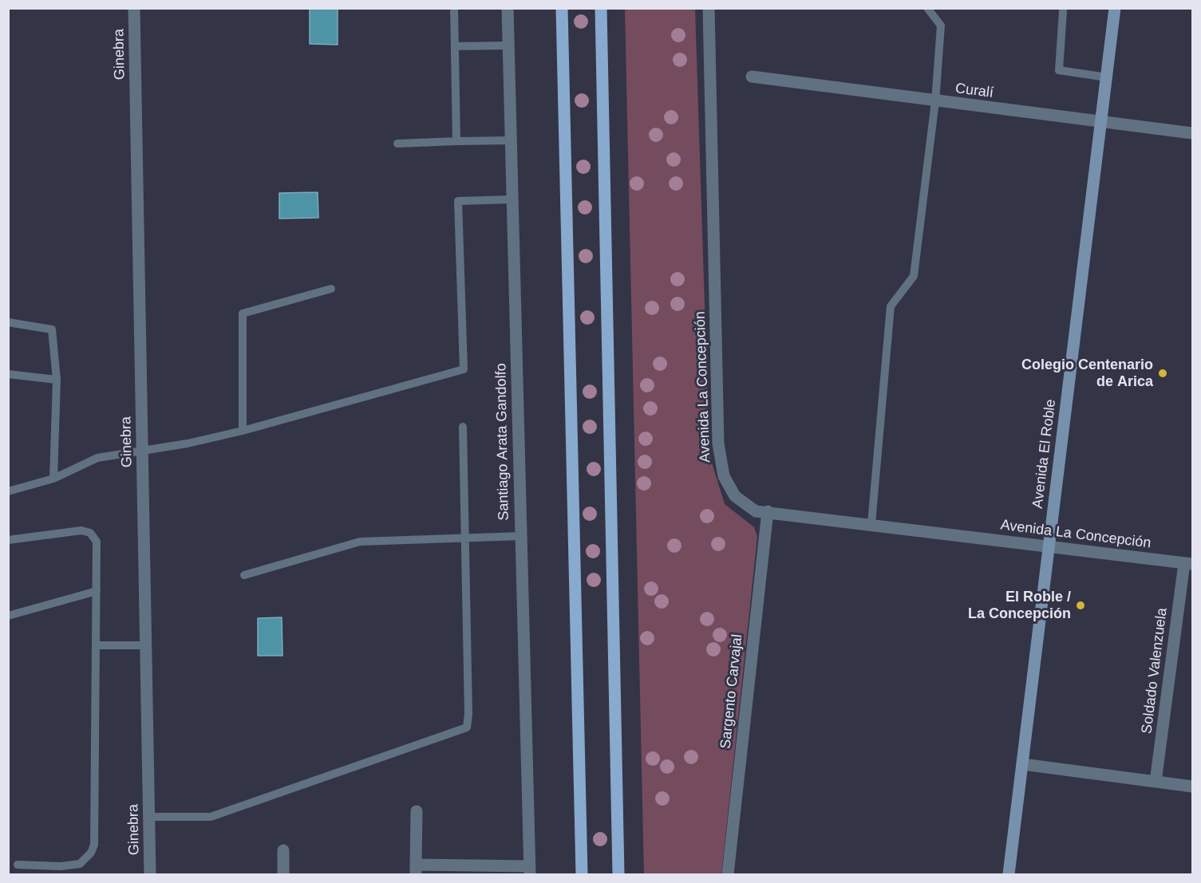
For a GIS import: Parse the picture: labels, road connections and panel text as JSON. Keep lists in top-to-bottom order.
{
  "streets": {
    "street": [
      "Ginebra",
      "Curalí",
      "Avenida La Concepción",
      "Santiago Arata Gandolfo",
      "Avenida El Roble",
      "Soldado Valenzuela",
      "Sargento Carvajal"
    ]
  },
  "crossings": [
    ["Curalí", "Avenida El Roble"],
    ["Avenida La Concepción", "Avenida El Roble"],
    ["Avenida La Concepción", "Soldado Valenzuela"],
    ["Avenida La Concepción", "Sargento Carvajal"]
  ],
  "places": ["Colegio Centenario de Arica", "El Roble / La Concepción"]
}
